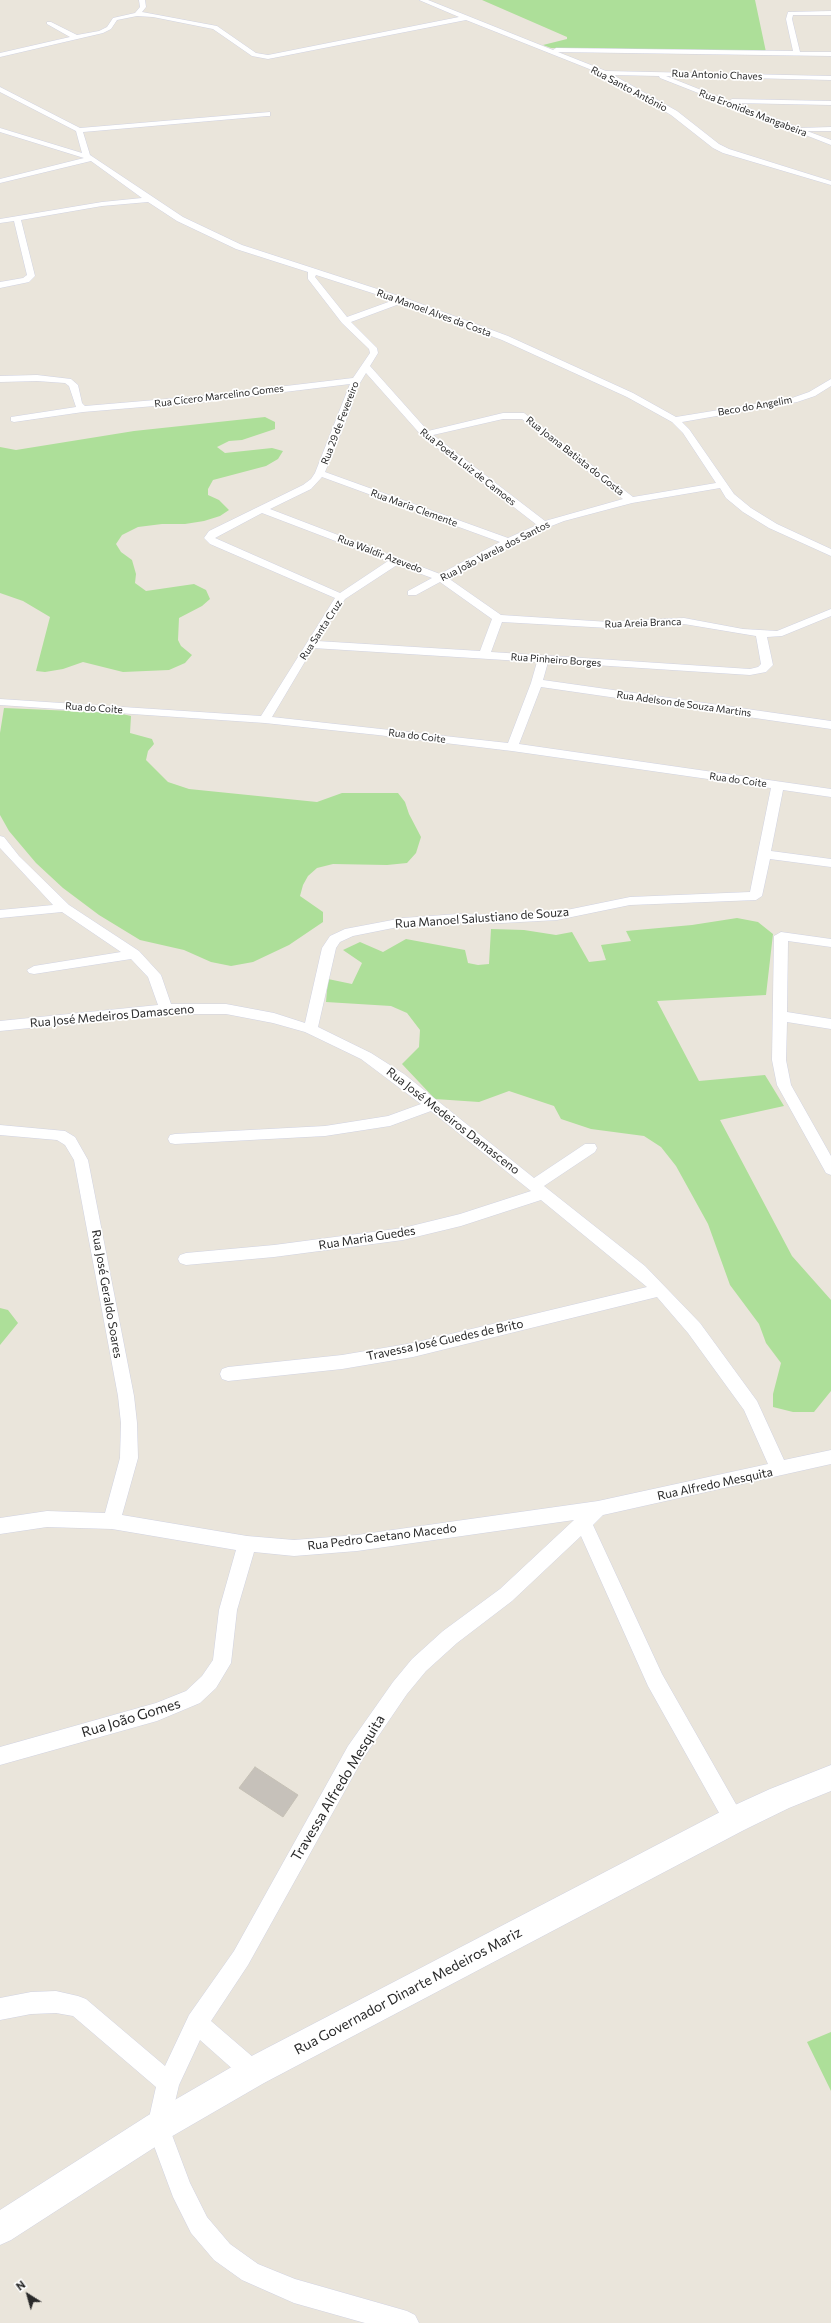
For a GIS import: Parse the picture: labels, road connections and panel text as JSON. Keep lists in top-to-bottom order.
{
  "streets": {
    "main road": ["Rua Governador Dinarte Medeiros Mariz"],
    "street": [
      "Rua Antonio Chaves",
      "Rua Santo Antônio",
      "Rua Eronides Mangabeira",
      "Rua Manoel Alves da Costa",
      "Rua Cícero Marcelino Gomes",
      "Beco do Angelim",
      "Rua 29 de Fevereiro",
      "Rua Joana Batista do Gosta",
      "Rua Poeta Luiz de Camoes",
      "Rua Maria Clemente",
      "Rua João Varela dos Santos",
      "Rua Waldir Azevedo",
      "Rua Areia Branca",
      "Rua Santa Cruz",
      "Rua Pinheiro Borges",
      "Rua Adelson de Souza Martins",
      "Rua do Coite",
      "Rua Manoel Salustiano de Souza",
      "Rua José Medeiros Damasceno",
      "Rua Maria Guedes",
      "Rua José Geraldo Soares",
      "Travessa José Guedes de Brito",
      "Rua Alfredo Mesquita",
      "Rua Pedro Caetano Macedo",
      "Rua João Gomes",
      "Travessa Alfredo Mesquita"
    ]
  },
  "crossings": [
    ["Rua Antonio Chaves", "Rua Santo Antônio"],
    ["Rua Antonio Chaves", "Rua Eronides Mangabeira"],
    ["Rua Manoel Alves da Costa", "Beco do Angelim"],
    ["Rua Manoel Alves da Costa", "Rua 29 de Fevereiro"],
    ["Rua Manoel Alves da Costa", "Rua João Varela dos Santos"],
    ["Rua Cícero Marcelino Gomes", "Rua 29 de Fevereiro"],
    ["Rua 29 de Fevereiro", "Rua Poeta Luiz de Camoes"],
    ["Rua 29 de Fevereiro", "Rua Maria Clemente"],
    ["Rua 29 de Fevereiro", "Rua Waldir Azevedo"],
    ["Rua 29 de Fevereiro", "Rua Santa Cruz"],
    ["Rua Joana Batista do Gosta", "Rua Poeta Luiz de Camoes"],
    ["Rua Joana Batista do Gosta", "Rua João Varela dos Santos"],
    ["Rua Poeta Luiz de Camoes", "Rua João Varela dos Santos"],
    ["Rua Maria Clemente", "Rua João Varela dos Santos"],
    ["Rua João Varela dos Santos", "Rua Waldir Azevedo"],
    ["Rua Waldir Azevedo", "Rua Areia Branca"],
    ["Rua Waldir Azevedo", "Rua Santa Cruz"],
    ["Rua Areia Branca", "Rua Pinheiro Borges"],
    ["Rua Santa Cruz", "Rua Pinheiro Borges"],
    ["Rua Santa Cruz", "Rua do Coite"],
    ["Rua do Coite", "Rua Manoel Salustiano de Souza"],
    ["Rua Manoel Salustiano de Souza", "Rua José Medeiros Damasceno"],
    ["Rua José Medeiros Damasceno", "Rua Maria Guedes"],
    ["Rua José Medeiros Damasceno", "Travessa José Guedes de Brito"],
    ["Rua José Medeiros Damasceno", "Rua Alfredo Mesquita"],
    ["Rua José Geraldo Soares", "Rua Pedro Caetano Macedo"],
    ["Rua Alfredo Mesquita", "Rua Pedro Caetano Macedo"],
    ["Rua Alfredo Mesquita", "Travessa Alfredo Mesquita"],
    ["Rua Pedro Caetano Macedo", "Rua João Gomes"],
    ["Rua Pedro Caetano Macedo", "Travessa Alfredo Mesquita"],
    ["Travessa Alfredo Mesquita", "Rua Governador Dinarte Medeiros Mariz"]
  ],
  "north": "top left"
}
